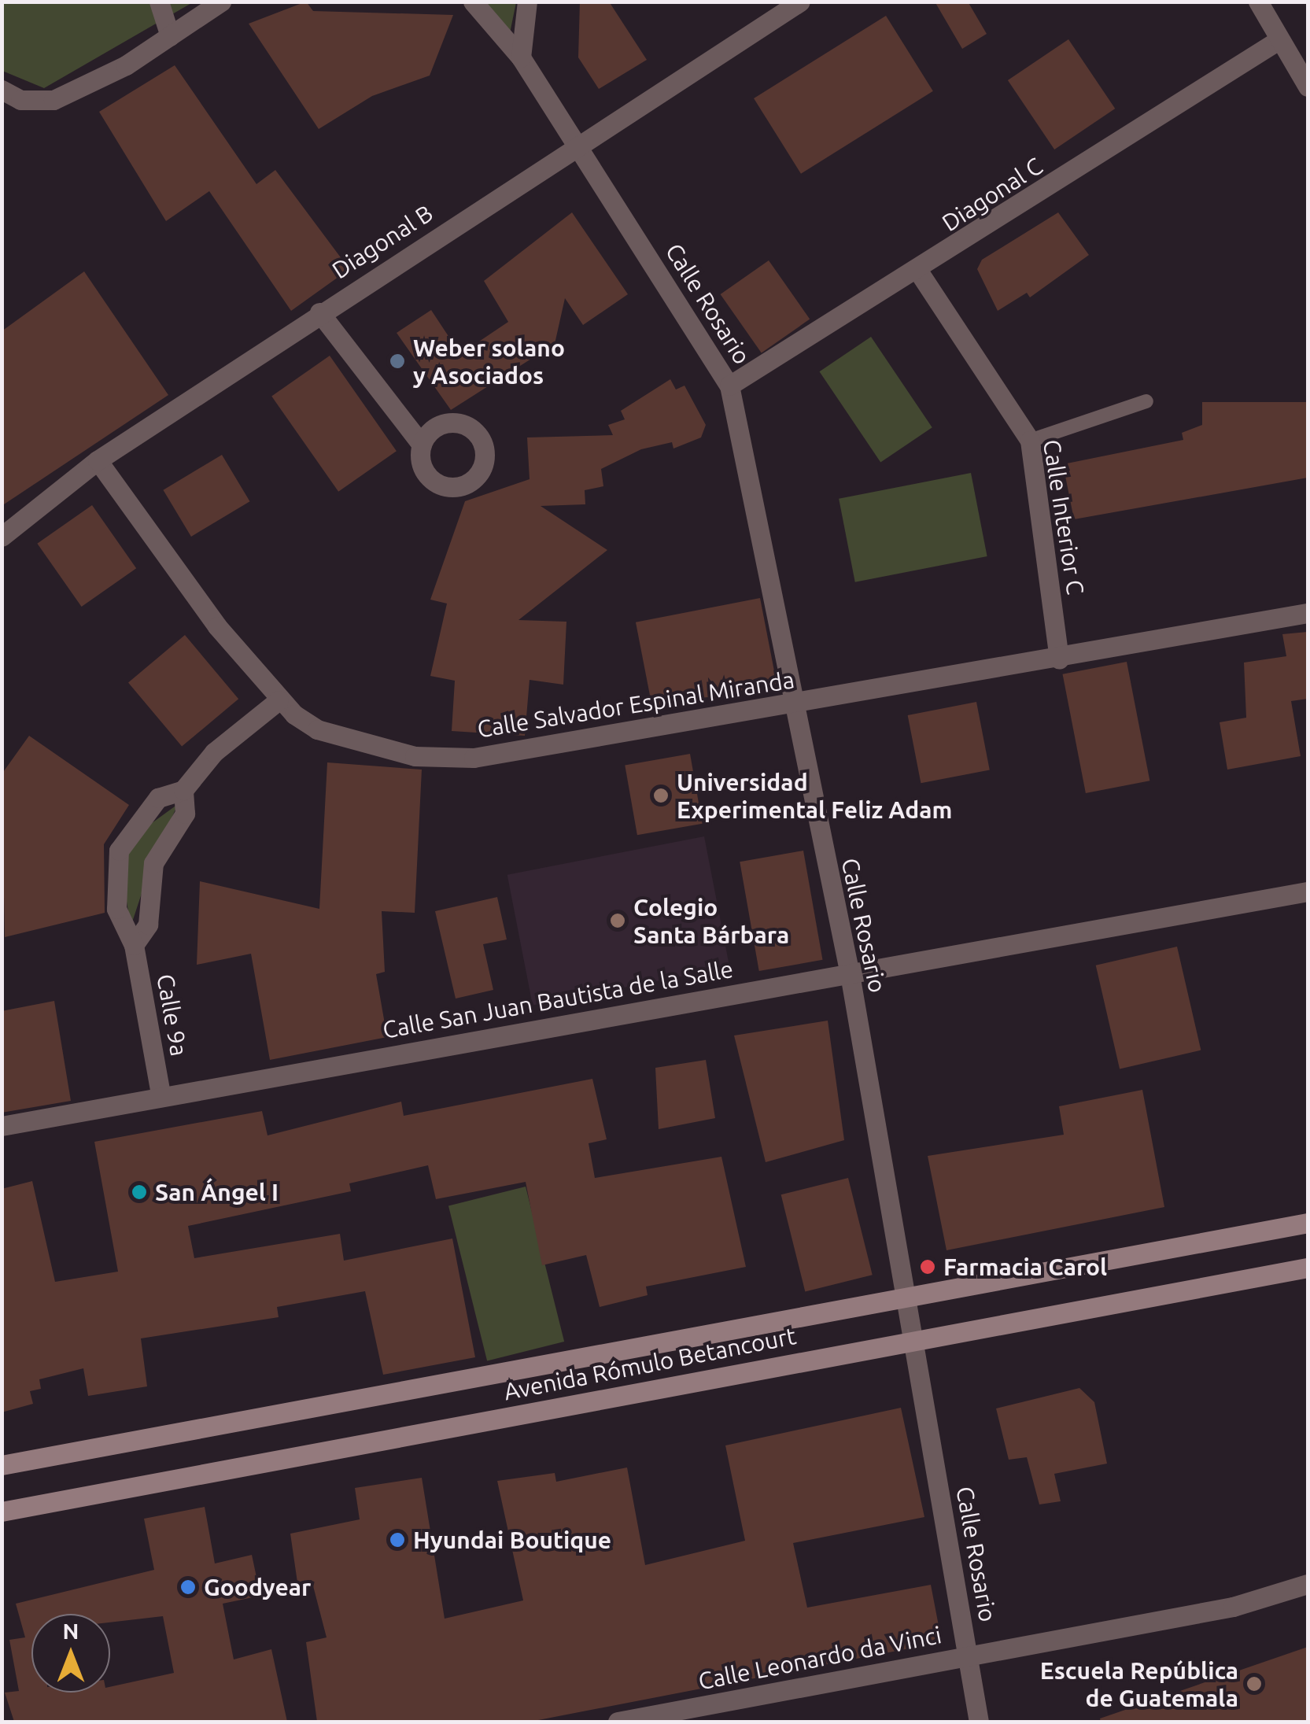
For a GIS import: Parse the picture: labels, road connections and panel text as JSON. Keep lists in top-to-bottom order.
{
  "streets": {
    "main road": ["Avenida Rómulo Betancourt"],
    "street": [
      "Diagonal C",
      "Diagonal B",
      "Calle Rosario",
      "Calle Interior C",
      "Calle Salvador Espinal Miranda",
      "Calle San Juan Bautista de la Salle",
      "Calle 9a",
      "Calle Leonardo da Vinci"
    ]
  },
  "crossings": [
    ["Diagonal C", "Calle Rosario"],
    ["Diagonal C", "Calle Interior C"],
    ["Diagonal B", "Calle Rosario"],
    ["Diagonal B", "Calle Salvador Espinal Miranda"],
    ["Calle Rosario", "Calle Salvador Espinal Miranda"],
    ["Calle Rosario", "Calle San Juan Bautista de la Salle"],
    ["Calle Rosario", "Avenida Rómulo Betancourt"],
    ["Calle Rosario", "Calle Leonardo da Vinci"],
    ["Calle Interior C", "Calle Salvador Espinal Miranda"],
    ["Calle Salvador Espinal Miranda", "Calle 9a"],
    ["Calle San Juan Bautista de la Salle", "Calle 9a"]
  ],
  "places": [
    "Weber solano y Asociados",
    "Universidad Experimental Feliz Adam",
    "Colegio Santa Bárbara",
    "San Ángel I",
    "Farmacia Carol",
    "Hyundai Boutique",
    "Goodyear",
    "Escuela República de Guatemala"
  ],
  "north": "top"
}
